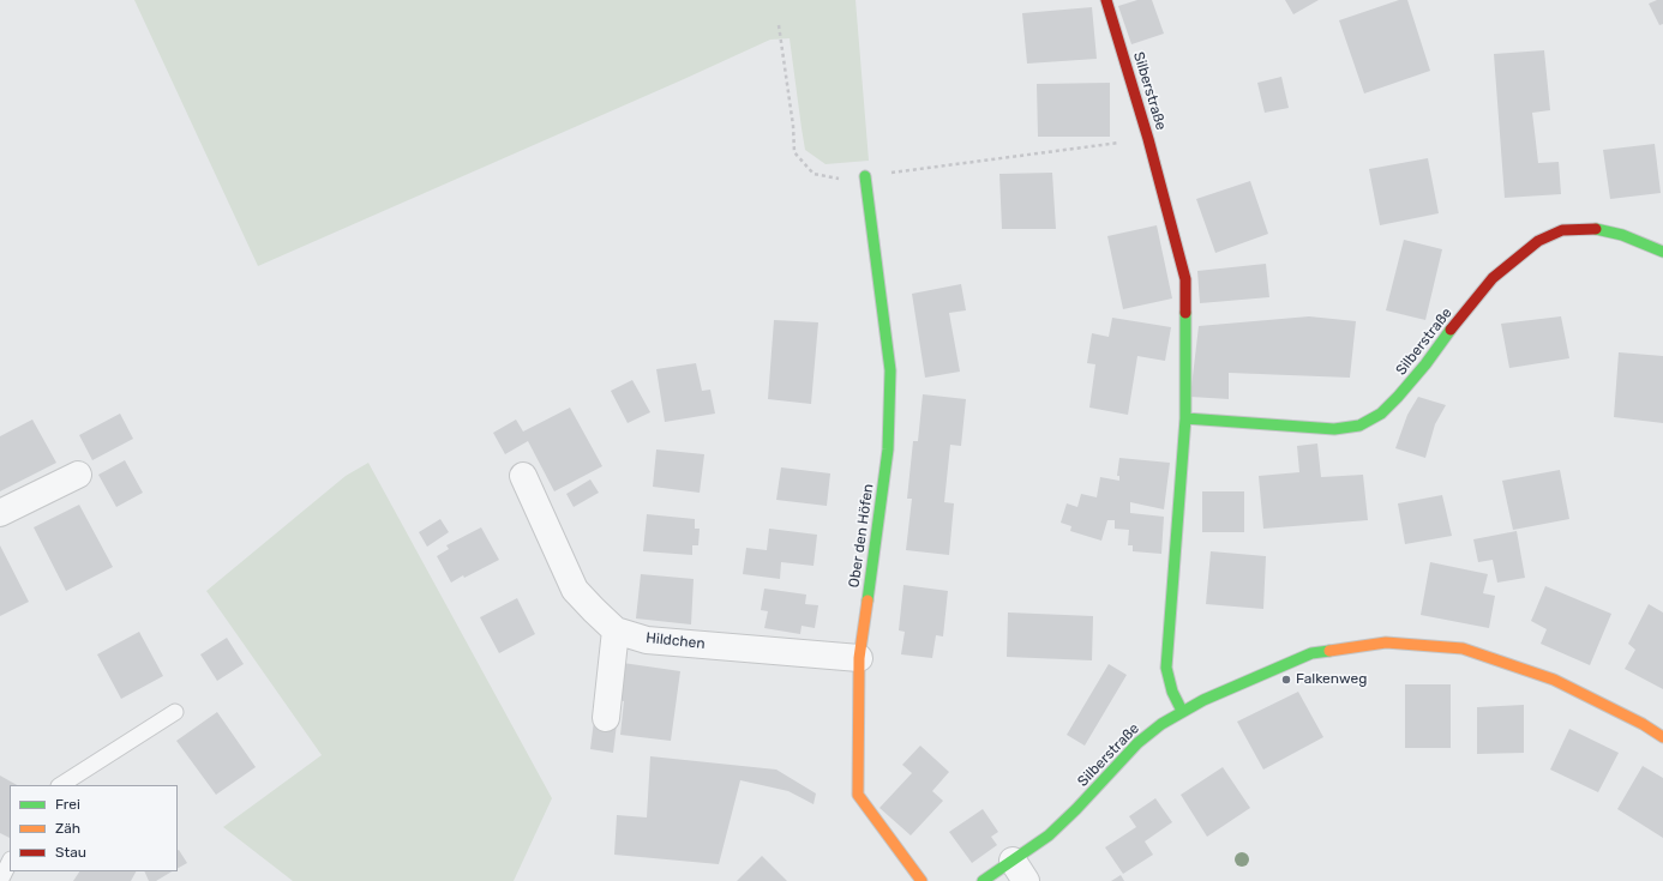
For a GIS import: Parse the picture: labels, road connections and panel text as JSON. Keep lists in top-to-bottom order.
{
  "streets": {
    "street": ["Silberstraße", "Ober den Höfen", "Hildchen"]
  },
  "crossings": [
    ["Ober den Höfen", "Hildchen"]
  ],
  "places": ["Falkenweg"],
  "legend": ["Frei", "Zäh", "Stau"]
}
